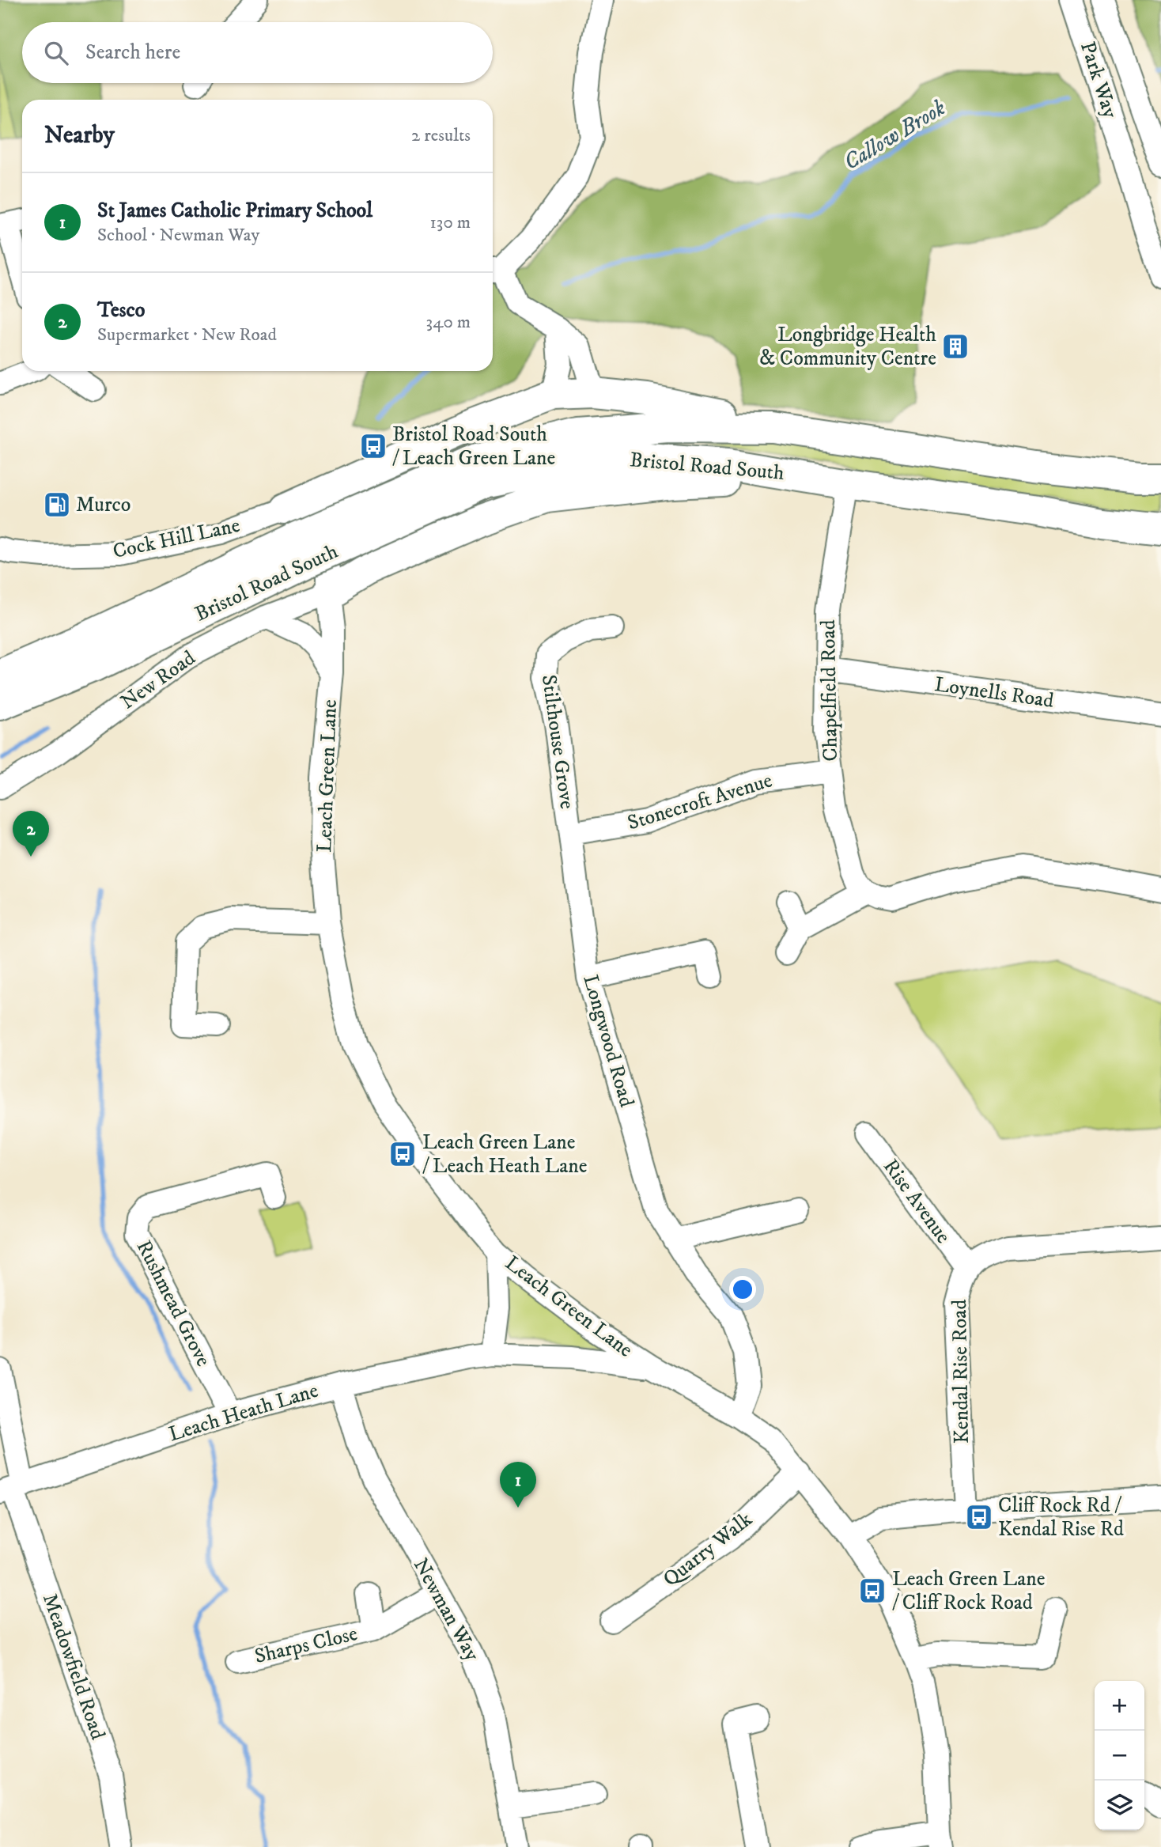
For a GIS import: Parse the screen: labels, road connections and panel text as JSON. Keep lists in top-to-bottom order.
{
  "streets": {
    "highway": ["Bristol Road South"],
    "street": [
      "Park Way",
      "Cock Hill Lane",
      "New Road",
      "Chapelfield Road",
      "Loynells Road",
      "Stilthouse Grove",
      "Leach Green Lane",
      "Stonecroft Avenue",
      "Longwood Road",
      "Rise Avenue",
      "Rushmead Grove",
      "Kendal Rise Road",
      "Leach Heath Lane",
      "Quarry Walk",
      "Newman Way",
      "Sharps Close",
      "Meadowfield Road"
    ]
  },
  "crossings": [
    ["Bristol Road South", "Chapelfield Road"],
    ["New Road", "Leach Green Lane"],
    ["Chapelfield Road", "Loynells Road"],
    ["Chapelfield Road", "Stonecroft Avenue"],
    ["Stilthouse Grove", "Stonecroft Avenue"],
    ["Stilthouse Grove", "Longwood Road"],
    ["Leach Green Lane", "Longwood Road"],
    ["Leach Green Lane", "Leach Heath Lane"],
    ["Leach Green Lane", "Quarry Walk"],
    ["Stonecroft Avenue", "Longwood Road"],
    ["Rise Avenue", "Kendal Rise Road"],
    ["Rushmead Grove", "Leach Heath Lane"],
    ["Leach Heath Lane", "Newman Way"],
    ["Leach Heath Lane", "Meadowfield Road"],
    ["Newman Way", "Sharps Close"]
  ],
  "water": ["Callow Brook"],
  "places": {
    "building": ["Longbridge Health & Community Centre"],
    "bus stop": [
      "Bristol Road South / Leach Green Lane",
      "Leach Green Lane / Leach Heath Lane",
      "Cliff Rock Rd / Kendal Rise Rd",
      "Leach Green Lane / Cliff Rock Road"
    ],
    "fuel station": ["Murco"]
  },
  "page": {
    "search": "Search here",
    "heading": ["Nearby", "2 results"],
    "list": [
      {
        "mark": "1",
        "name": "St James Catholic Primary School",
        "note": "School · Newman Way",
        "value": "130 m"
      },
      {
        "mark": "2",
        "name": "Tesco",
        "note": "Supermarket · New Road",
        "value": "340 m"
      }
    ],
    "pins": ["2", "1"],
    "map_buttons": ["+", "−"]
  }
}
